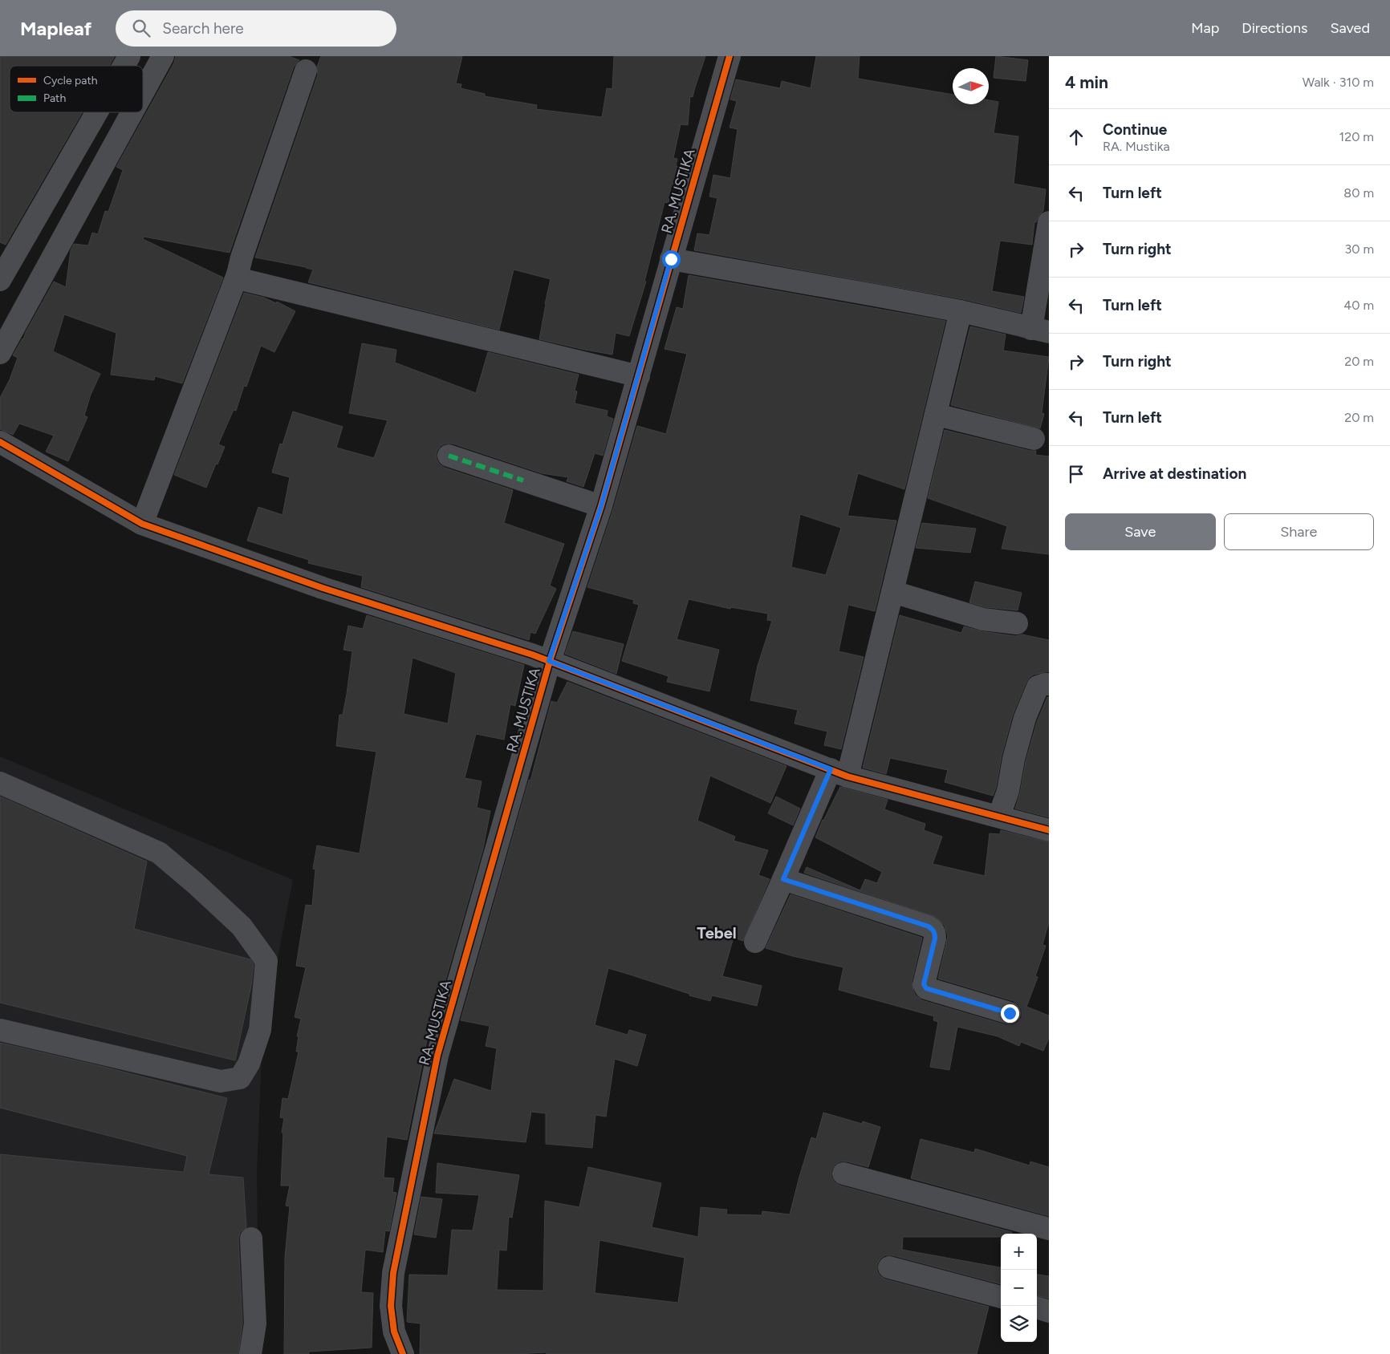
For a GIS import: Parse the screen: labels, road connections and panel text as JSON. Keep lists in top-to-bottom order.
{
  "streets": {
    "street": ["RA. MUSTIKA"]
  },
  "districts": ["Tebel"],
  "legend": ["Cycle path", "Path"],
  "north": "right",
  "page": {
    "header": "Mapleaf",
    "search": "Search here",
    "nav": ["Map", "Directions", "Saved"],
    "heading": ["4 min", "Walk · 310 m"],
    "list": [
      ["Continue", "RA. Mustika", "120 m"],
      ["Turn left", "80 m"],
      ["Turn right", "30 m"],
      ["Turn left", "40 m"],
      ["Turn right", "20 m"],
      ["Turn left", "20 m"],
      "Arrive at destination"
    ],
    "buttons": ["Save", "Share"],
    "map_buttons": ["+", "−"]
  }
}
